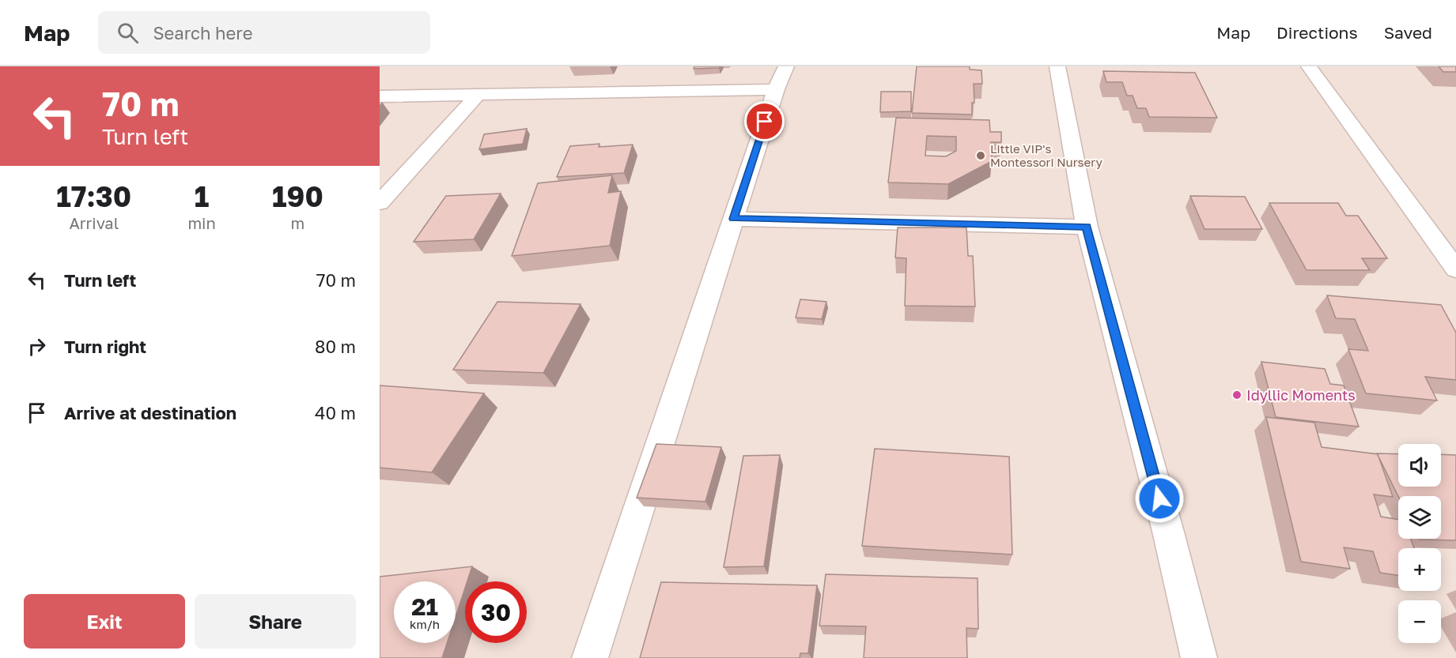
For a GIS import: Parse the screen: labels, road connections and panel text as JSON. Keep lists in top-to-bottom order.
{
  "places": ["Little VIP's Montessori Nursery", "Idyllic Moments"],
  "page": {
    "header": "Map",
    "search": "Search here",
    "nav": ["Map", "Directions", "Saved"],
    "turn": ["70 m", "Turn left"],
    "eta": [
      "17:30",
      "Arrival",
      "1",
      "min",
      "190",
      "m"
    ],
    "list": [
      {
        "name": "Turn left",
        "value": "70 m"
      },
      {
        "name": "Turn right",
        "value": "80 m"
      },
      {
        "name": "Arrive at destination",
        "value": "40 m"
      }
    ],
    "map_buttons": ["+", "−"],
    "speed": "21 km/h",
    "limit": "30",
    "buttons": ["Exit", "Share"]
  }
}
